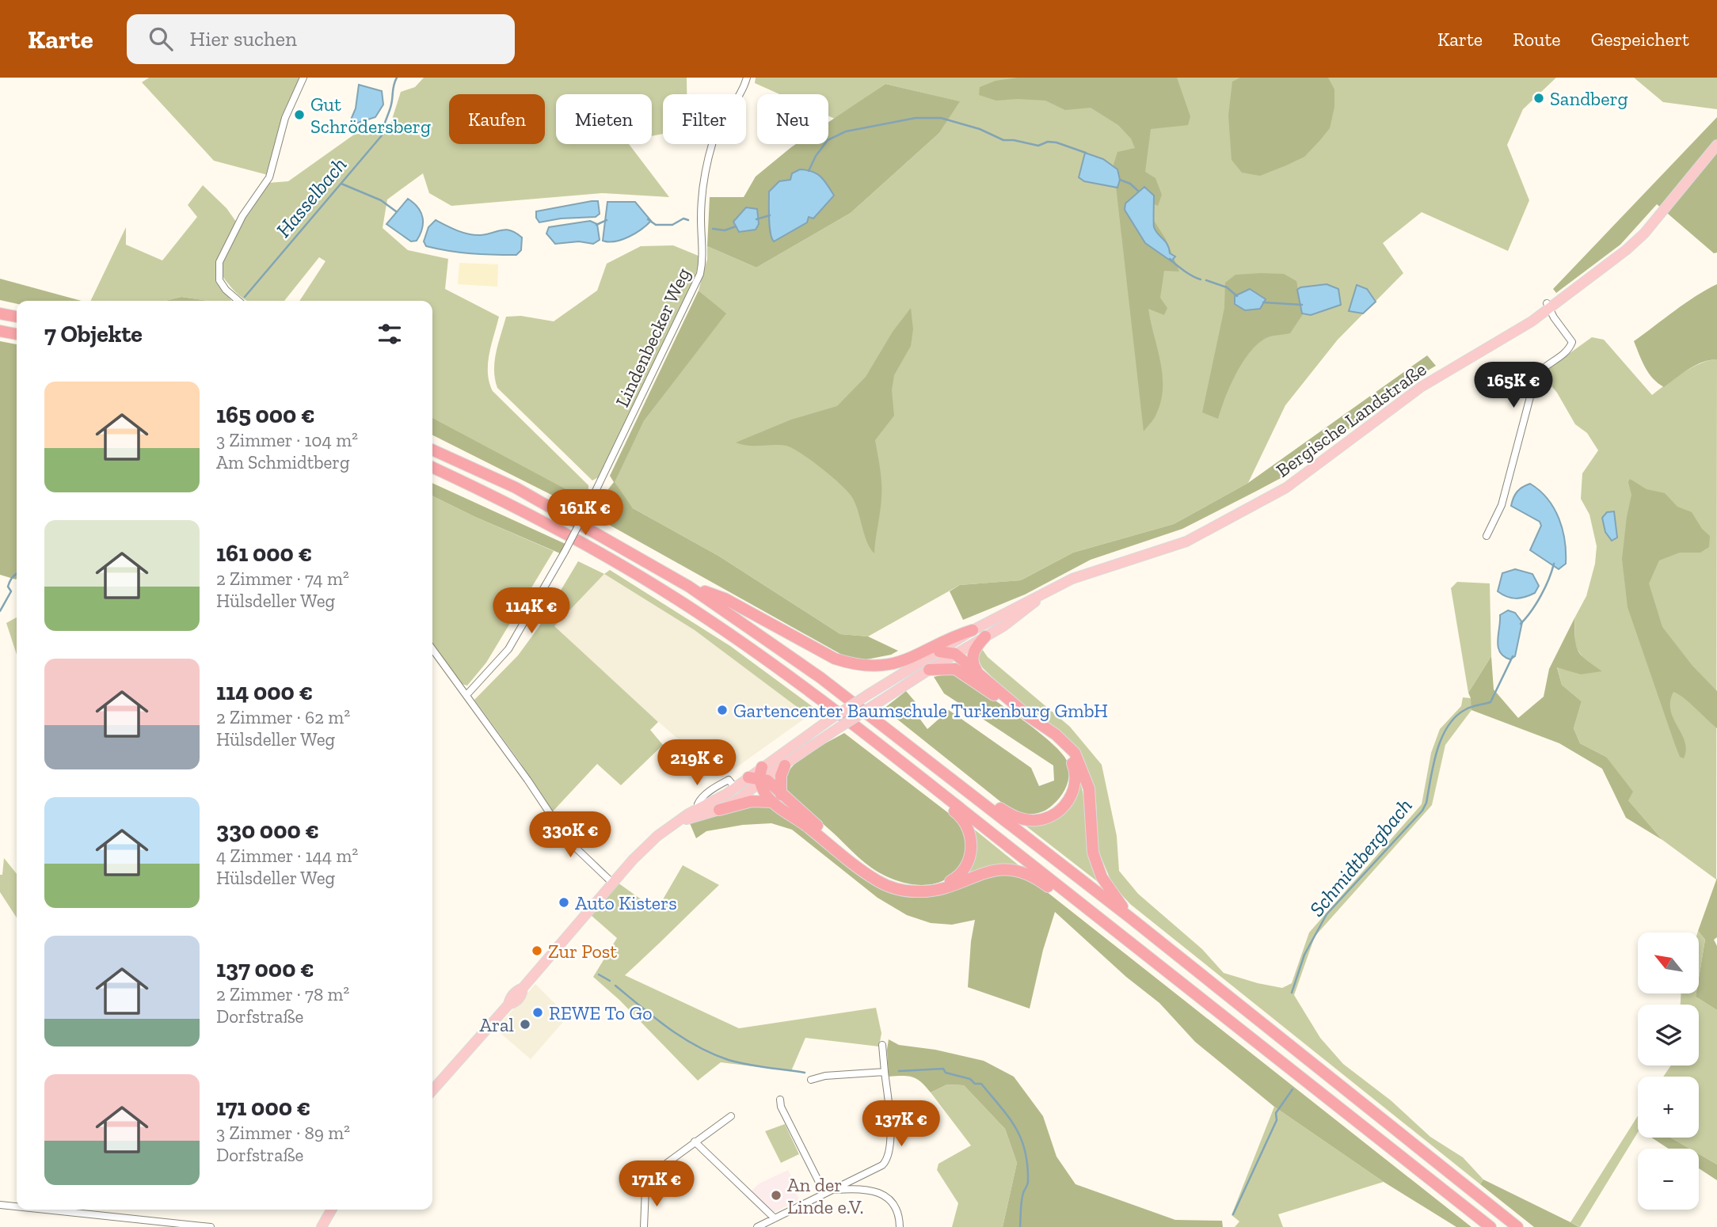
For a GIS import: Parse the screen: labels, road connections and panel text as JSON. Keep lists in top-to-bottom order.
{
  "streets": {
    "main road": ["Bergische Landstraße"],
    "street": ["Lindenbecker Weg"]
  },
  "water": ["Hasselbach", "Schmidtbergbach"],
  "places": [
    "Sandberg",
    "Gut Schrödersberg",
    "Gartencenter Baumschule Turkenburg GmbH",
    "Auto Kisters",
    "Zur Post",
    "REWE To Go",
    "Aral",
    "An der Linde e.V."
  ],
  "north": "top left",
  "page": {
    "header": "Karte",
    "search": "Hier suchen",
    "nav": ["Karte", "Route", "Gespeichert"],
    "chip": [
      "Kaufen",
      "Mieten",
      "Filter",
      "Neu"
    ],
    "heading": "7 Objekte",
    "price": [
      "165K €",
      "161K €",
      "114K €",
      "219K €",
      "330K €",
      "137K €",
      "171K €"
    ],
    "list": [
      {
        "name": "165 000 €",
        "note": "3 Zimmer · 104 m² · Am Schmidtberg"
      },
      {
        "name": "161 000 €",
        "note": "2 Zimmer · 74 m² · Hülsdeller Weg"
      },
      {
        "name": "114 000 €",
        "note": "2 Zimmer · 62 m² · Hülsdeller Weg"
      },
      {
        "name": "330 000 €",
        "note": "4 Zimmer · 144 m² · Hülsdeller Weg"
      },
      {
        "name": "137 000 €",
        "note": "2 Zimmer · 78 m² · Dorfstraße"
      },
      {
        "name": "171 000 €",
        "note": "3 Zimmer · 89 m² · Dorfstraße"
      }
    ],
    "map_buttons": ["+", "−"]
  }
}
